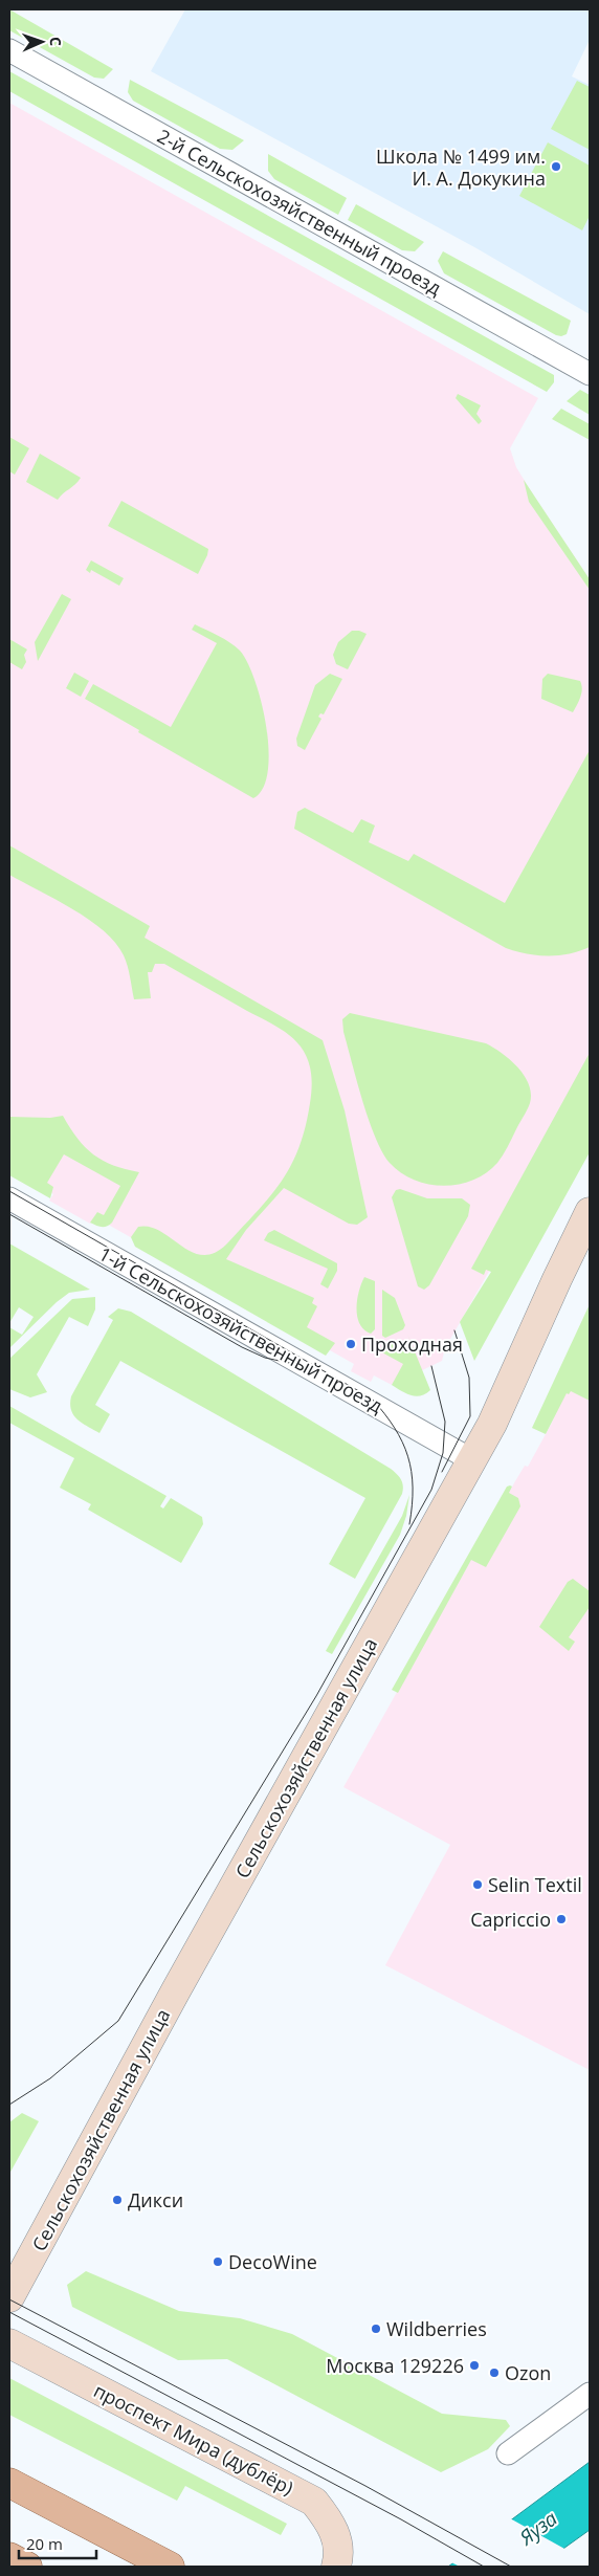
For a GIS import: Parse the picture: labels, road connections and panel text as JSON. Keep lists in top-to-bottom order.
{
  "streets": {
    "main road": ["Сельскохозяйственная улица", "проспект Мира (дублёр)"],
    "street": ["2-й Сельскохозяйственный проезд", "1-й Сельскохозяйственный проезд"]
  },
  "crossings": [
    ["1-й Сельскохозяйственный проезд", "Сельскохозяйственная улица"]
  ],
  "water": ["Яуза"],
  "places": [
    "Школа № 1499 им. И. А. Докукина",
    "Проходная",
    "Selin Textil",
    "Capriccio",
    "Дикси",
    "DecoWine",
    "Wildberries",
    "Москва 129226",
    "Ozon"
  ],
  "scale_bar": "20 m",
  "north": "right"
}
